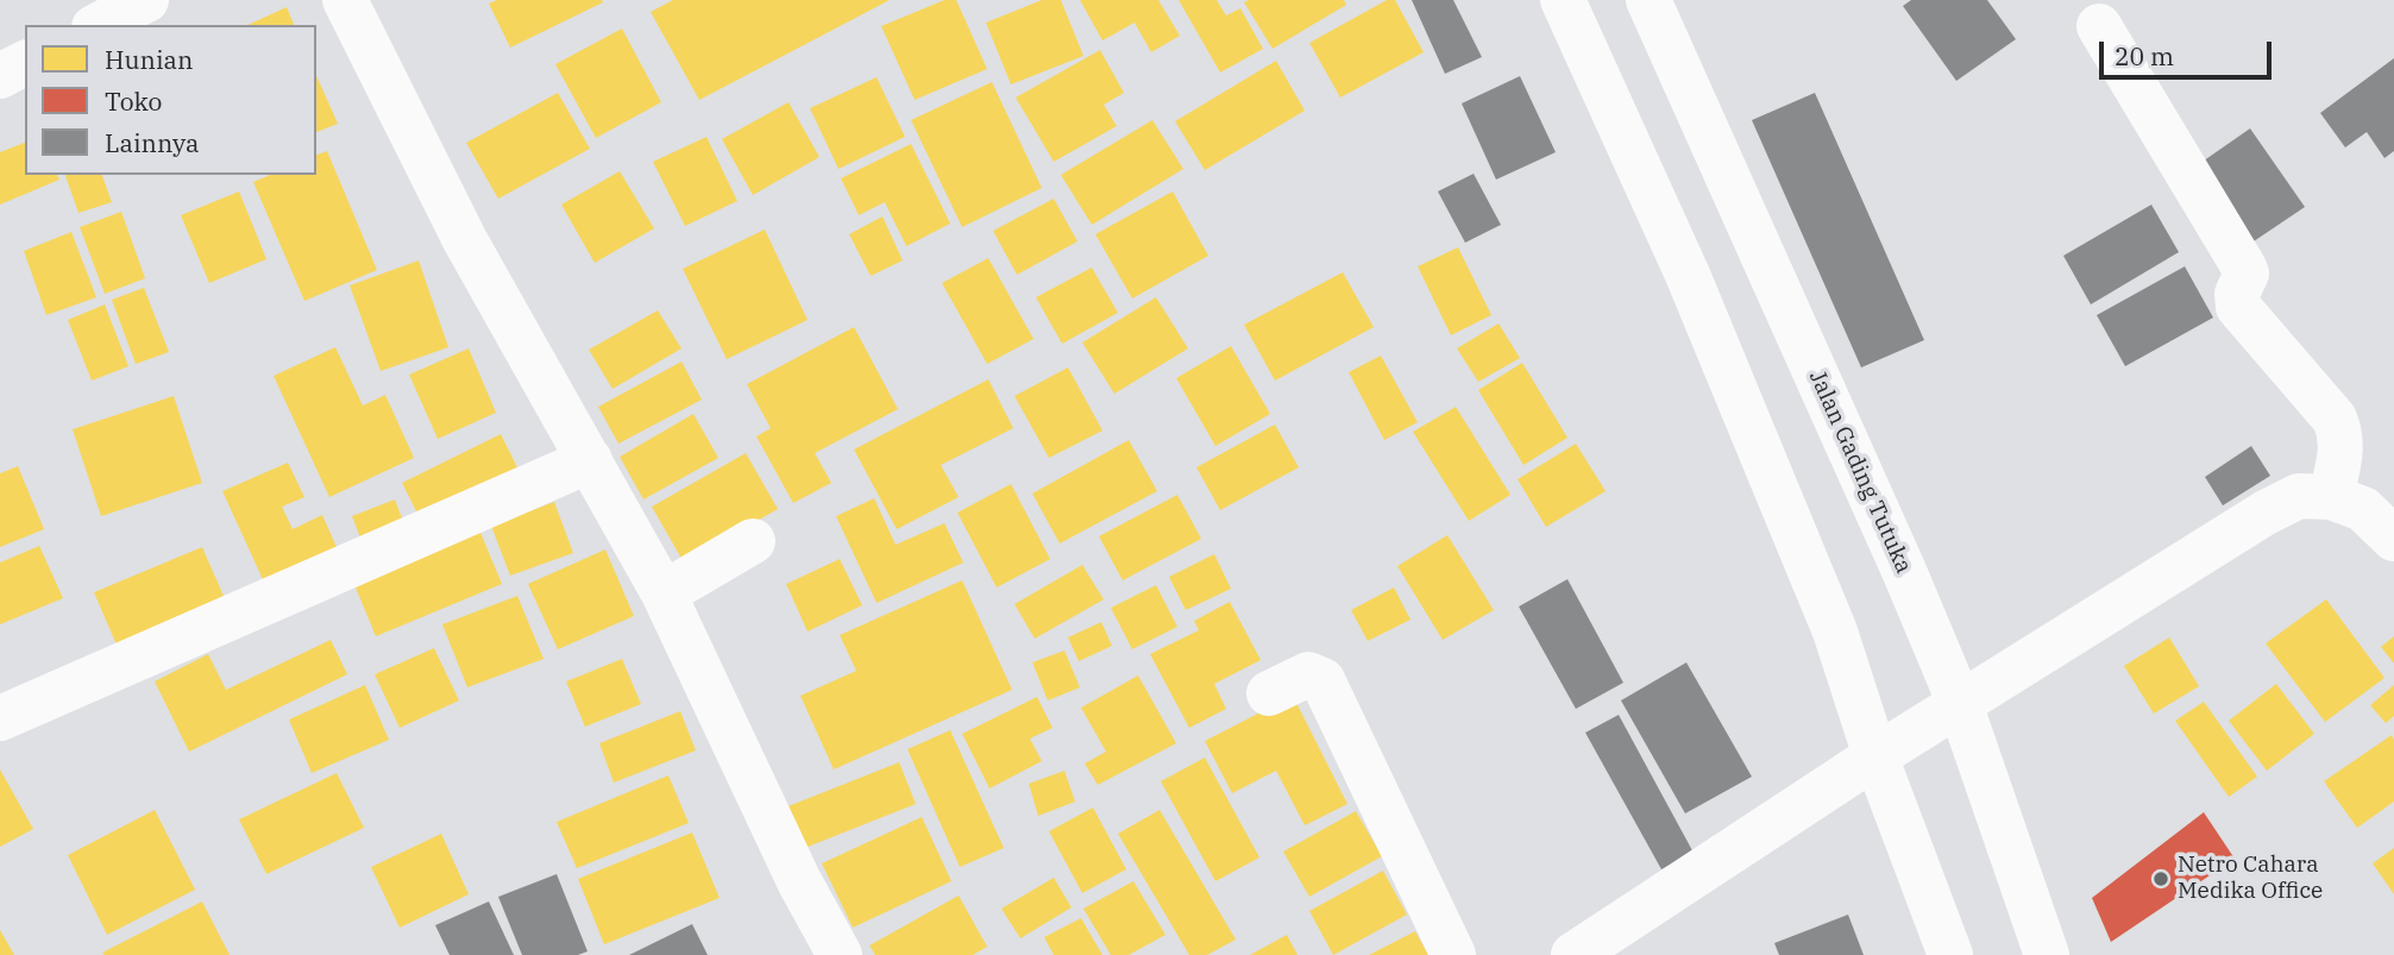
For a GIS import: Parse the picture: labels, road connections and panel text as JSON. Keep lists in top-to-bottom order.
{
  "streets": {
    "street": ["Jalan Gading Tutuka"]
  },
  "places": ["Netro Cahara Medika Office"],
  "legend": ["Hunian", "Toko", "Lainnya"],
  "scale_bar": "20 m"
}
